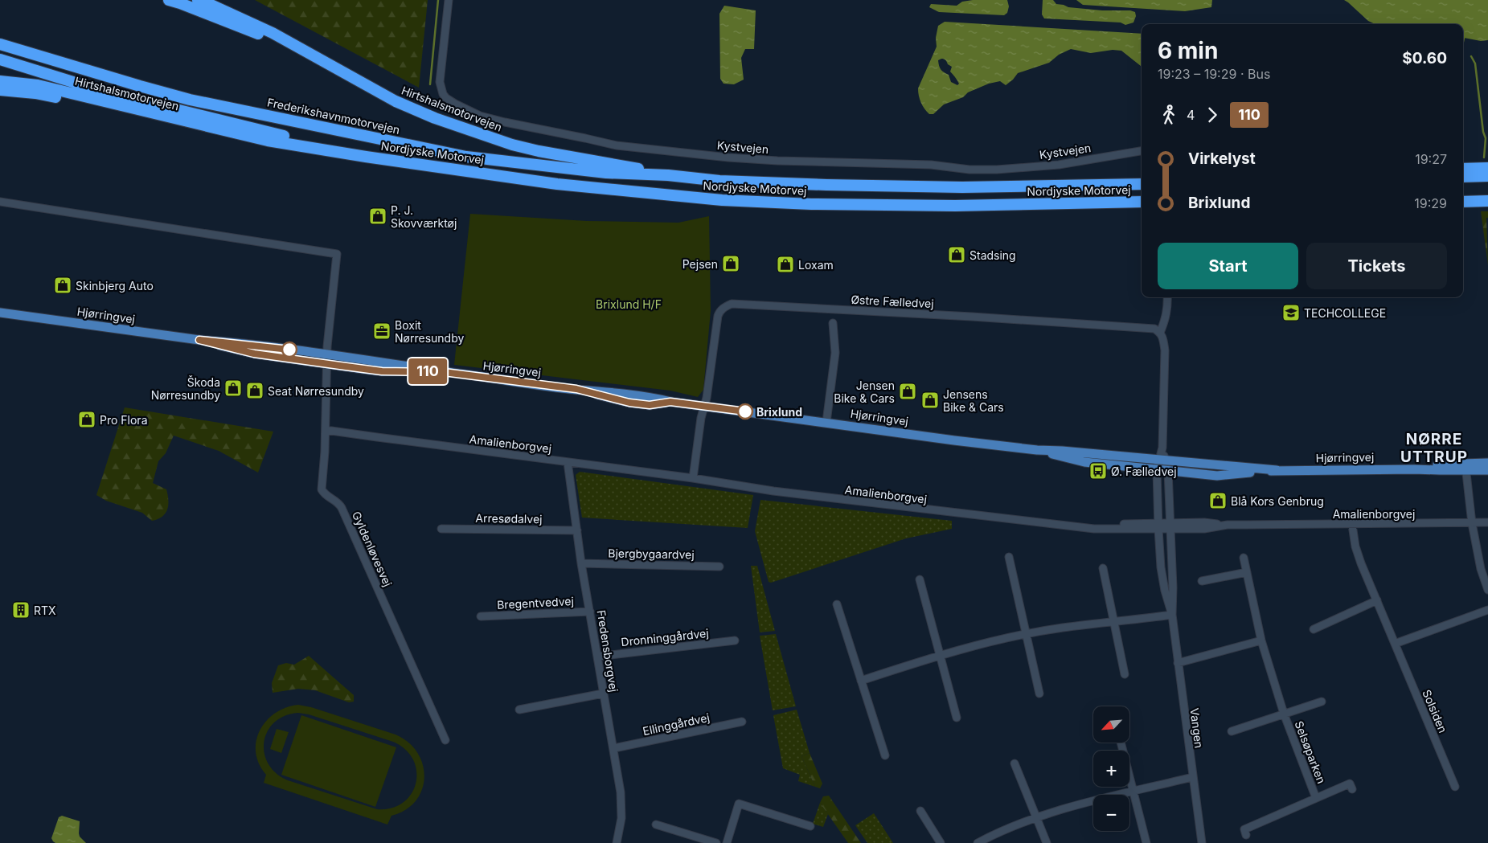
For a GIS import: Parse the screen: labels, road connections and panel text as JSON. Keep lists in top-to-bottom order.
{
  "streets": {
    "highway": ["Hirtshalsmotorvejen", "Frederikshavnmotorvejen", "Nordjyske Motorvej"],
    "main road": ["Hjørringvej"],
    "street": [
      "Kystvejen",
      "Østre Fælledvej",
      "Amalienborgvej",
      "Arresødalvej",
      "Gyldenløvesvej",
      "Bjergbygaardvej",
      "Bregentvedvej",
      "Dronninggårdvej",
      "Fredensborgvej",
      "Solsiden",
      "Ellinggårdvej",
      "Vangen",
      "Selsøparken"
    ]
  },
  "crossings": [
    ["Hirtshalsmotorvejen", "Frederikshavnmotorvejen"],
    ["Hirtshalsmotorvejen", "Nordjyske Motorvej"],
    ["Frederikshavnmotorvejen", "Nordjyske Motorvej"],
    ["Østre Fælledvej", "Hjørringvej"],
    ["Hjørringvej", "Gyldenløvesvej"],
    ["Hjørringvej", "Vangen"],
    ["Amalienborgvej", "Gyldenløvesvej"],
    ["Amalienborgvej", "Fredensborgvej"],
    ["Amalienborgvej", "Solsiden"],
    ["Amalienborgvej", "Vangen"],
    ["Arresødalvej", "Fredensborgvej"],
    ["Bjergbygaardvej", "Fredensborgvej"],
    ["Bregentvedvej", "Fredensborgvej"],
    ["Dronninggårdvej", "Fredensborgvej"],
    ["Fredensborgvej", "Ellinggårdvej"]
  ],
  "districts": ["NØRRE UTTRUP"],
  "parks": ["Brixlund H/F"],
  "places": {
    "shop": [
      "P. J. Skovværktøj",
      "Stadsing",
      "Pejsen",
      "Loxam",
      "Skinbjerg Auto",
      "Škoda Nørresundby",
      "Seat Nørresundby",
      "Jensen Bike & Cars",
      "Jensens Bike & Cars",
      "Pro Flora",
      "Blå Kors Genbrug"
    ],
    "school or university": ["TECHCOLLEGE"],
    "office": ["Boxit Nørresundby"],
    "other": ["Brixlund"],
    "bus stop": ["Ø. Fælledvej"],
    "building": ["RTX"]
  },
  "lines": ["bus line 110"],
  "north": "bottom left",
  "page": {
    "on_map": "110",
    "heading": ["6 min", "19:23 – 19:29 · Bus", "$0.60"],
    "legs": ["4", "110"],
    "list": [
      {
        "name": "Virkelyst",
        "value": "19:27"
      },
      {
        "name": "Brixlund",
        "value": "19:29"
      }
    ],
    "buttons": ["Start", "Tickets"],
    "map_buttons": ["+", "−"]
  }
}
